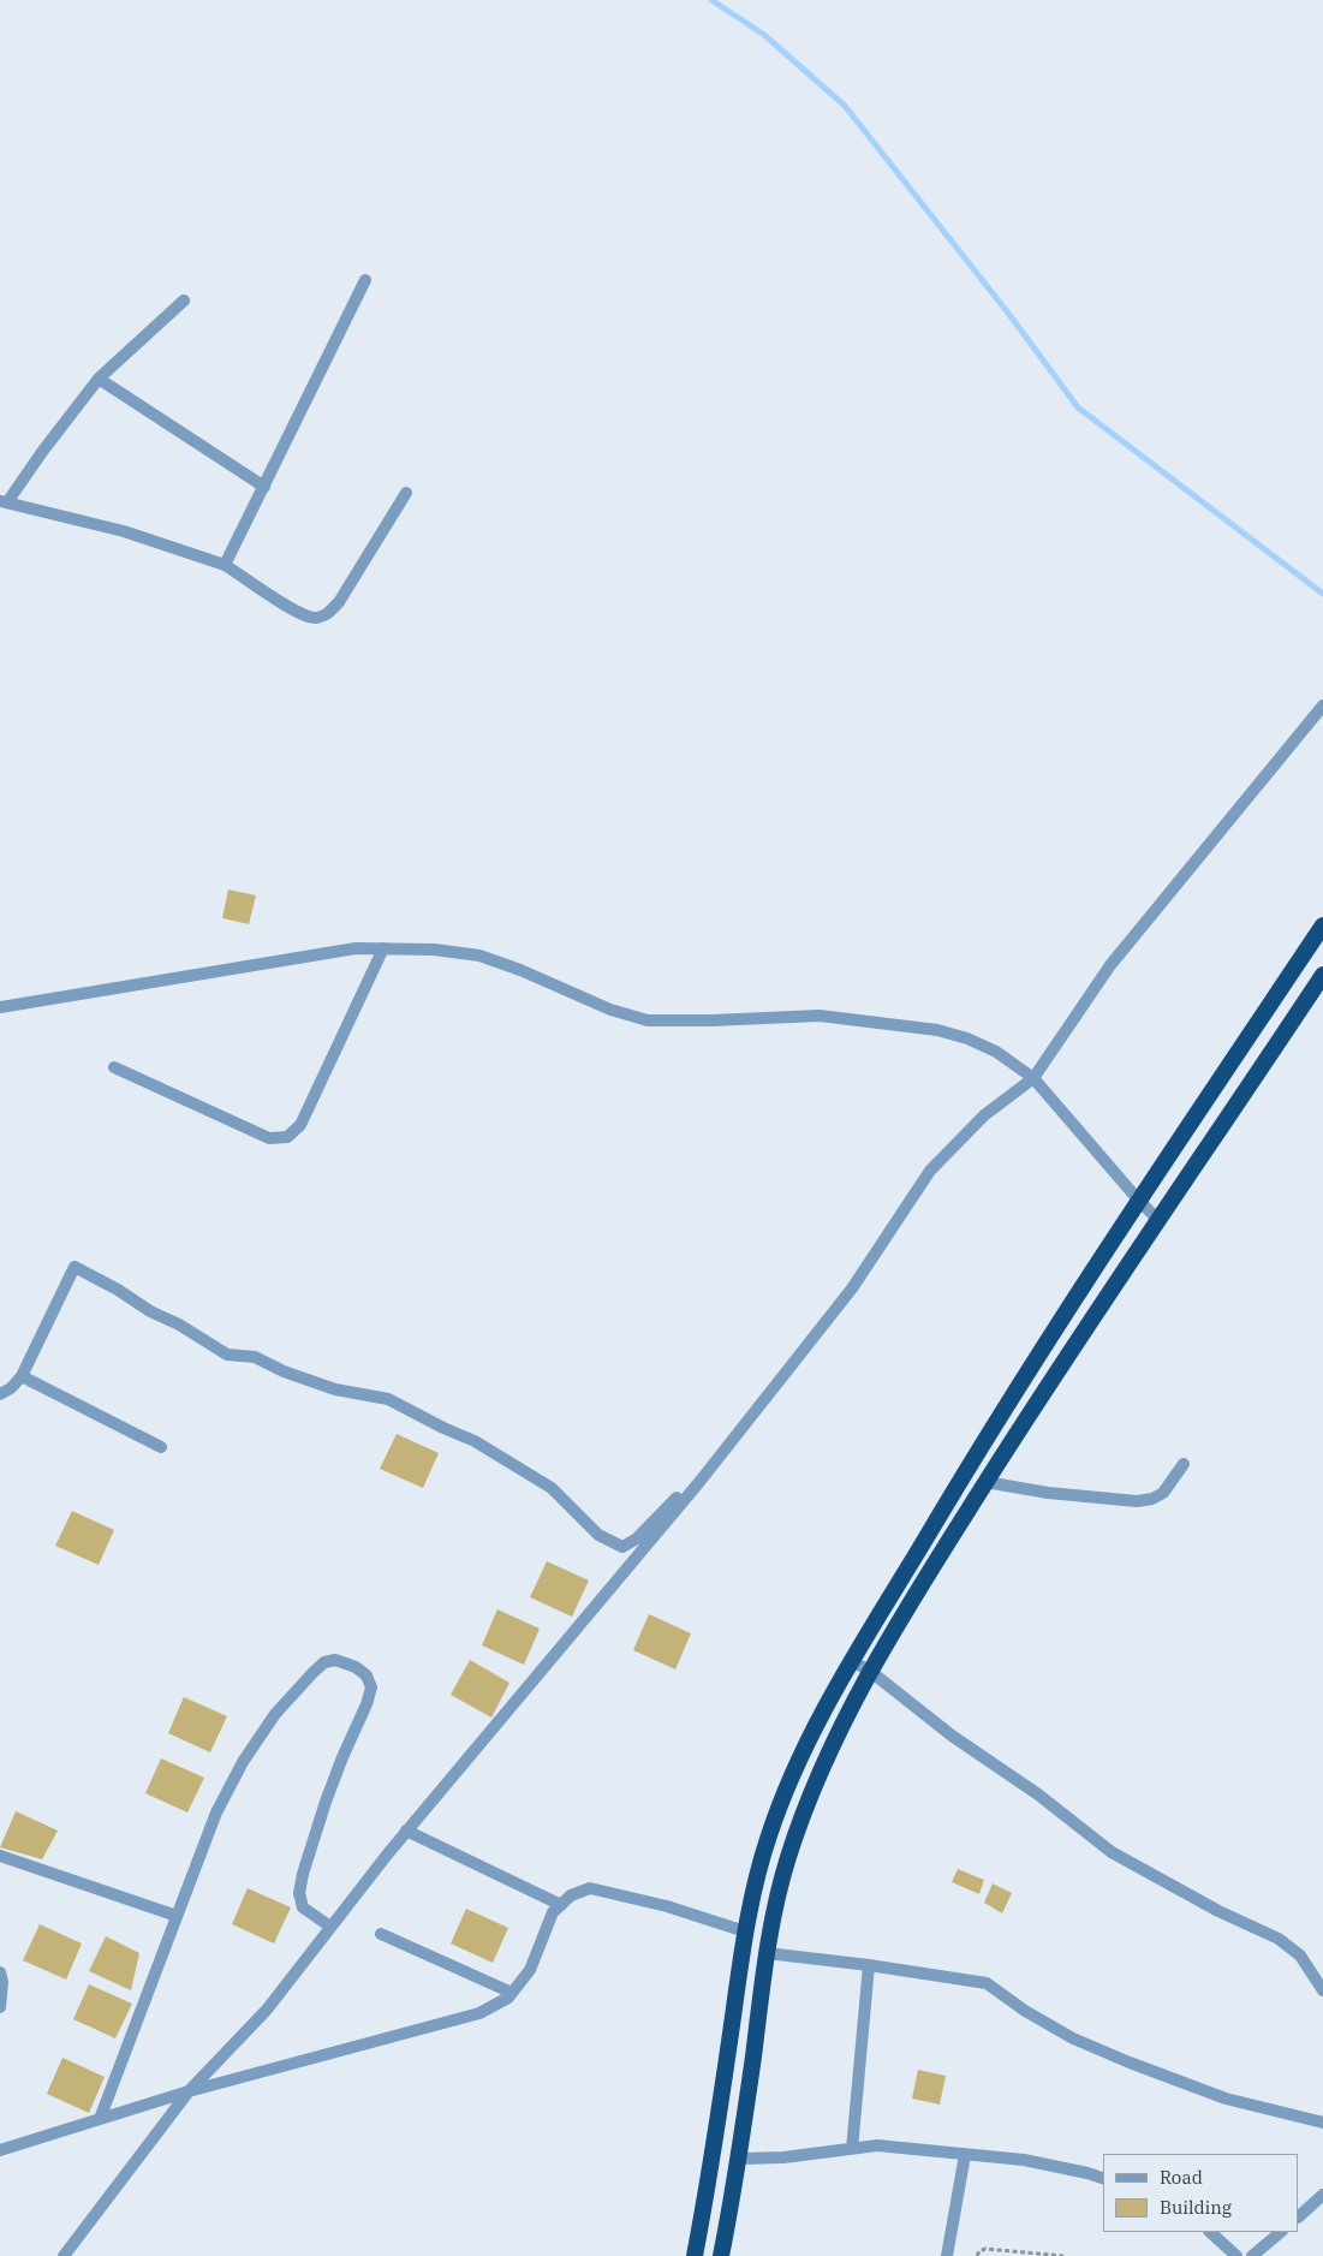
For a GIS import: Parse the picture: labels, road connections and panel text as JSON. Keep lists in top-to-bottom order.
{
  "legend": ["Road", "Building"]
}
